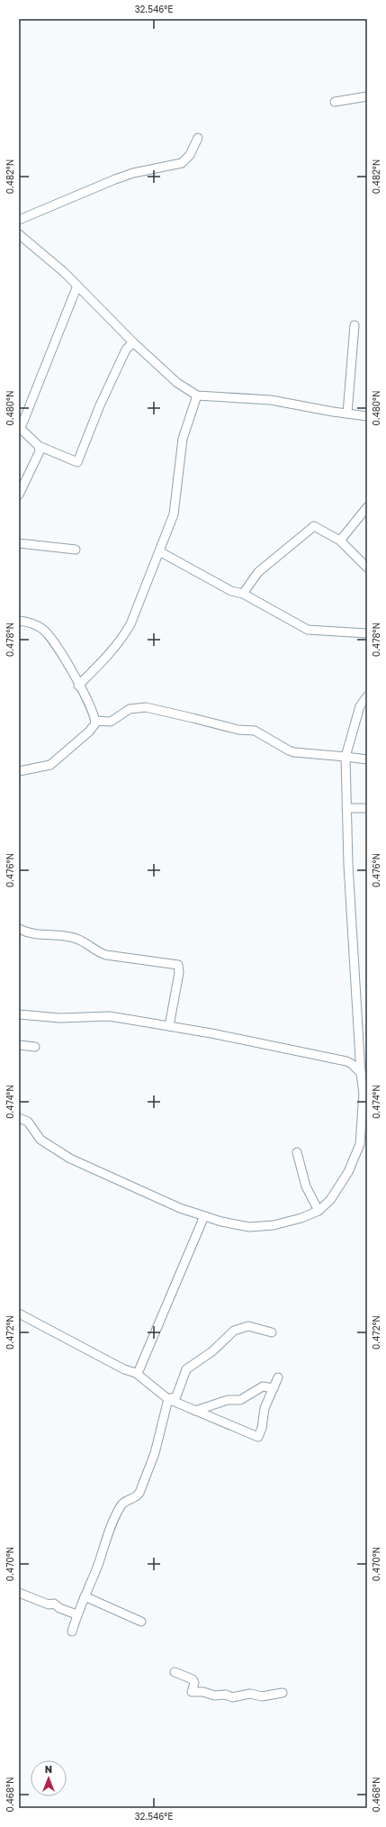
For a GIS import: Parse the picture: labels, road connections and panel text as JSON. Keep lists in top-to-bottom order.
{
  "north": "top",
  "coordinates": [
    "32.546°E",
    "0.482°N",
    "0.480°N",
    "0.478°N",
    "0.476°N",
    "0.474°N",
    "0.472°N",
    "0.470°N",
    "0.468°N"
  ]
}
